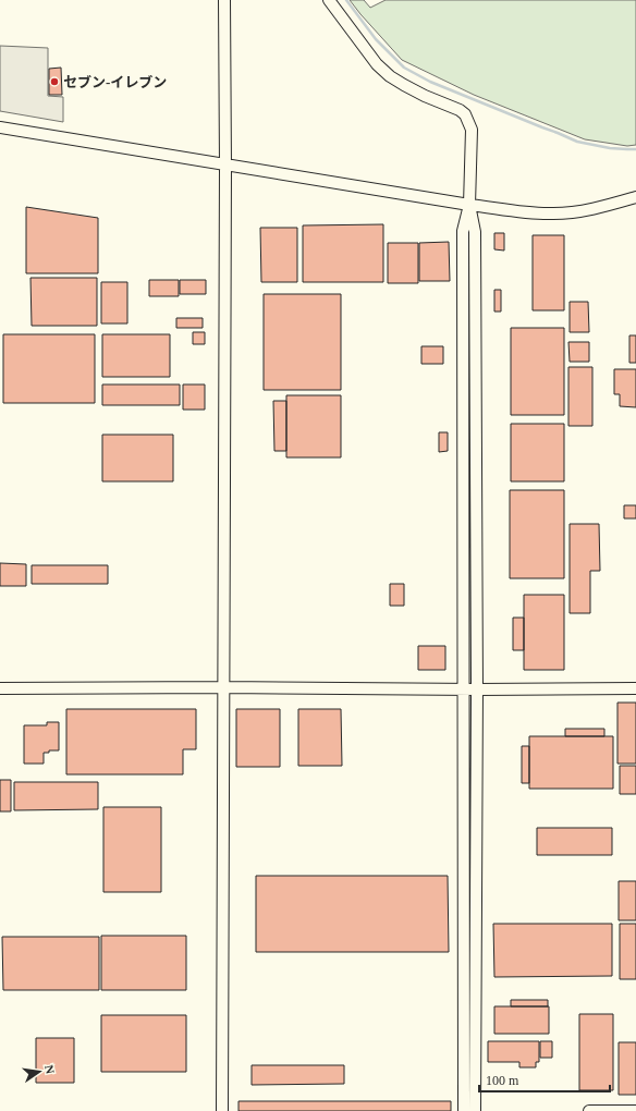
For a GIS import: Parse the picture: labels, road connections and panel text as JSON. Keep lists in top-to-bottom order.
{
  "places": ["セブン-イレブン"],
  "scale_bar": "100 m",
  "north": "right"
}
